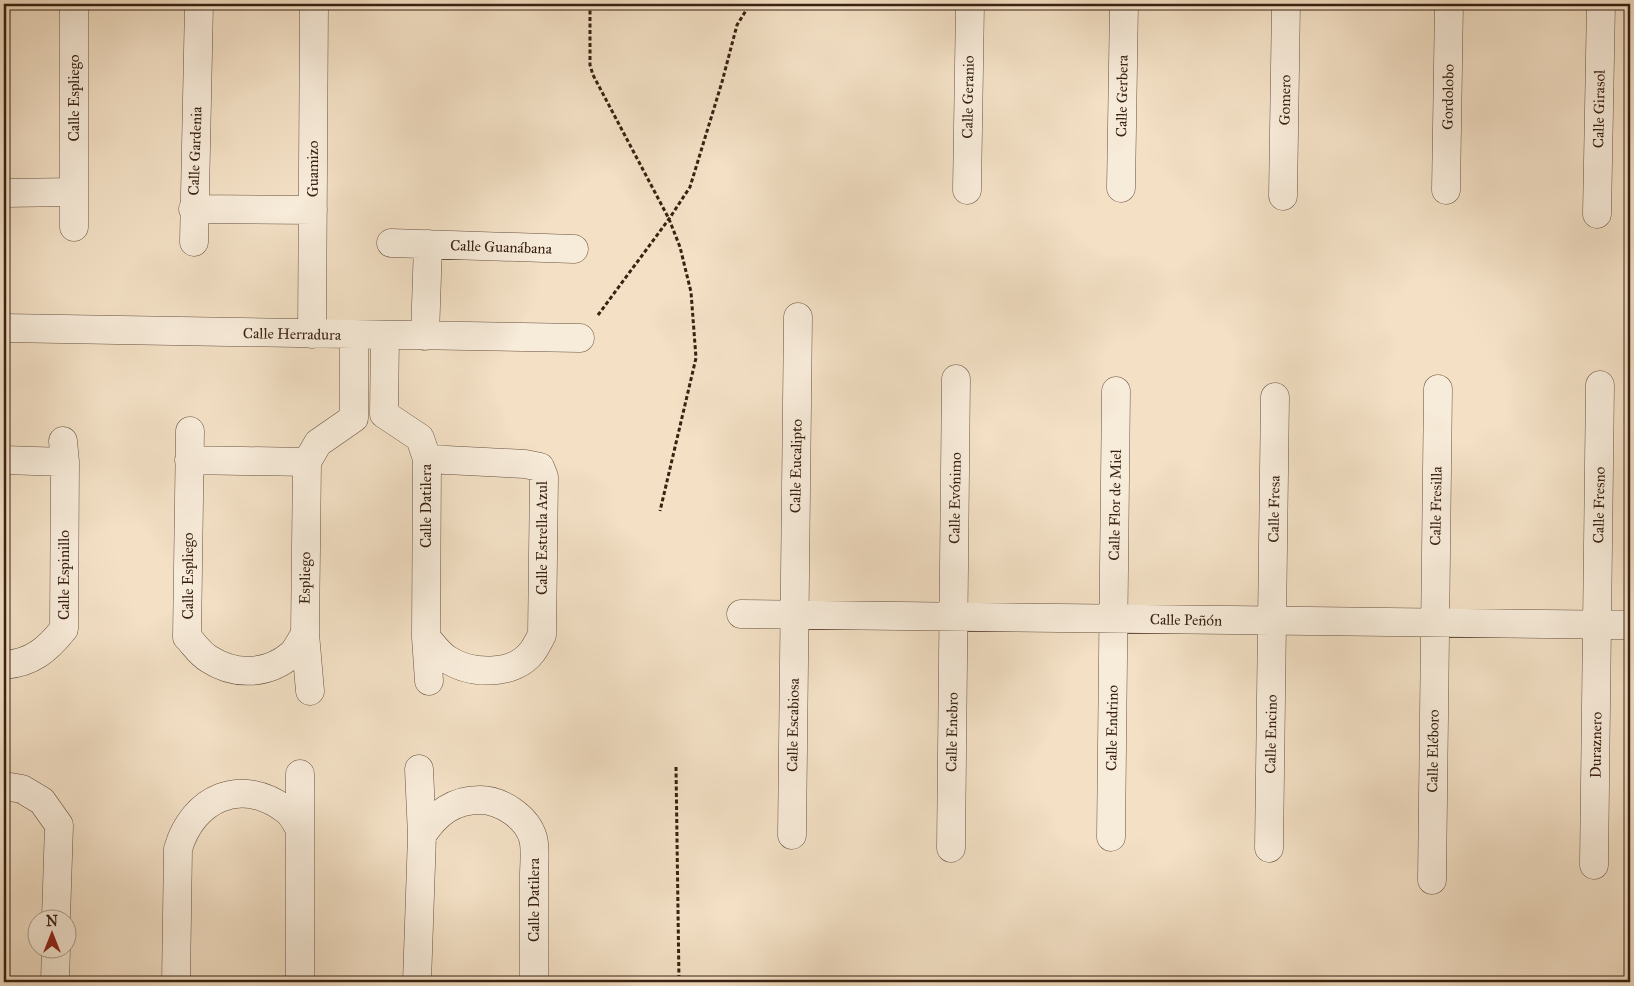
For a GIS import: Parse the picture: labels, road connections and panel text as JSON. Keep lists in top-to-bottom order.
{
  "streets": {
    "street": [
      "Calle Gerbera",
      "Calle Geranio",
      "Gordolobo",
      "Calle Espliego",
      "Gomero",
      "Calle Girasol",
      "Calle Gardenia",
      "Guamizo",
      "Calle Guanábana",
      "Calle Herradura",
      "Calle Eucalipto",
      "Calle Evónimo",
      "Calle Flor de Miel",
      "Calle Fresno",
      "Calle Datilera",
      "Calle Fresilla",
      "Calle Fresa",
      "Calle Estrella Azul",
      "Calle Espinillo",
      "Espliego",
      "Calle Peñón",
      "Calle Escabiosa",
      "Calle Endrino",
      "Calle Enebro",
      "Calle Encino",
      "Duraznero",
      "Calle Eléboro"
    ]
  },
  "crossings": [
    ["Calle Espliego", "Espliego"],
    ["Calle Gardenia", "Guamizo"],
    ["Guamizo", "Calle Herradura"],
    ["Calle Herradura", "Calle Datilera"],
    ["Calle Eucalipto", "Calle Peñón"],
    ["Calle Eucalipto", "Calle Escabiosa"],
    ["Calle Evónimo", "Calle Peñón"],
    ["Calle Evónimo", "Calle Enebro"],
    ["Calle Flor de Miel", "Calle Peñón"],
    ["Calle Flor de Miel", "Calle Endrino"],
    ["Calle Fresno", "Calle Peñón"],
    ["Calle Fresno", "Duraznero"],
    ["Calle Datilera", "Calle Estrella Azul"],
    ["Calle Fresilla", "Calle Peñón"],
    ["Calle Fresilla", "Calle Eléboro"],
    ["Calle Fresa", "Calle Peñón"],
    ["Calle Fresa", "Calle Encino"],
    ["Calle Peñón", "Calle Escabiosa"],
    ["Calle Peñón", "Calle Endrino"],
    ["Calle Peñón", "Calle Enebro"],
    ["Calle Peñón", "Calle Encino"],
    ["Calle Peñón", "Duraznero"],
    ["Calle Peñón", "Calle Eléboro"]
  ],
  "north": "top"
}
